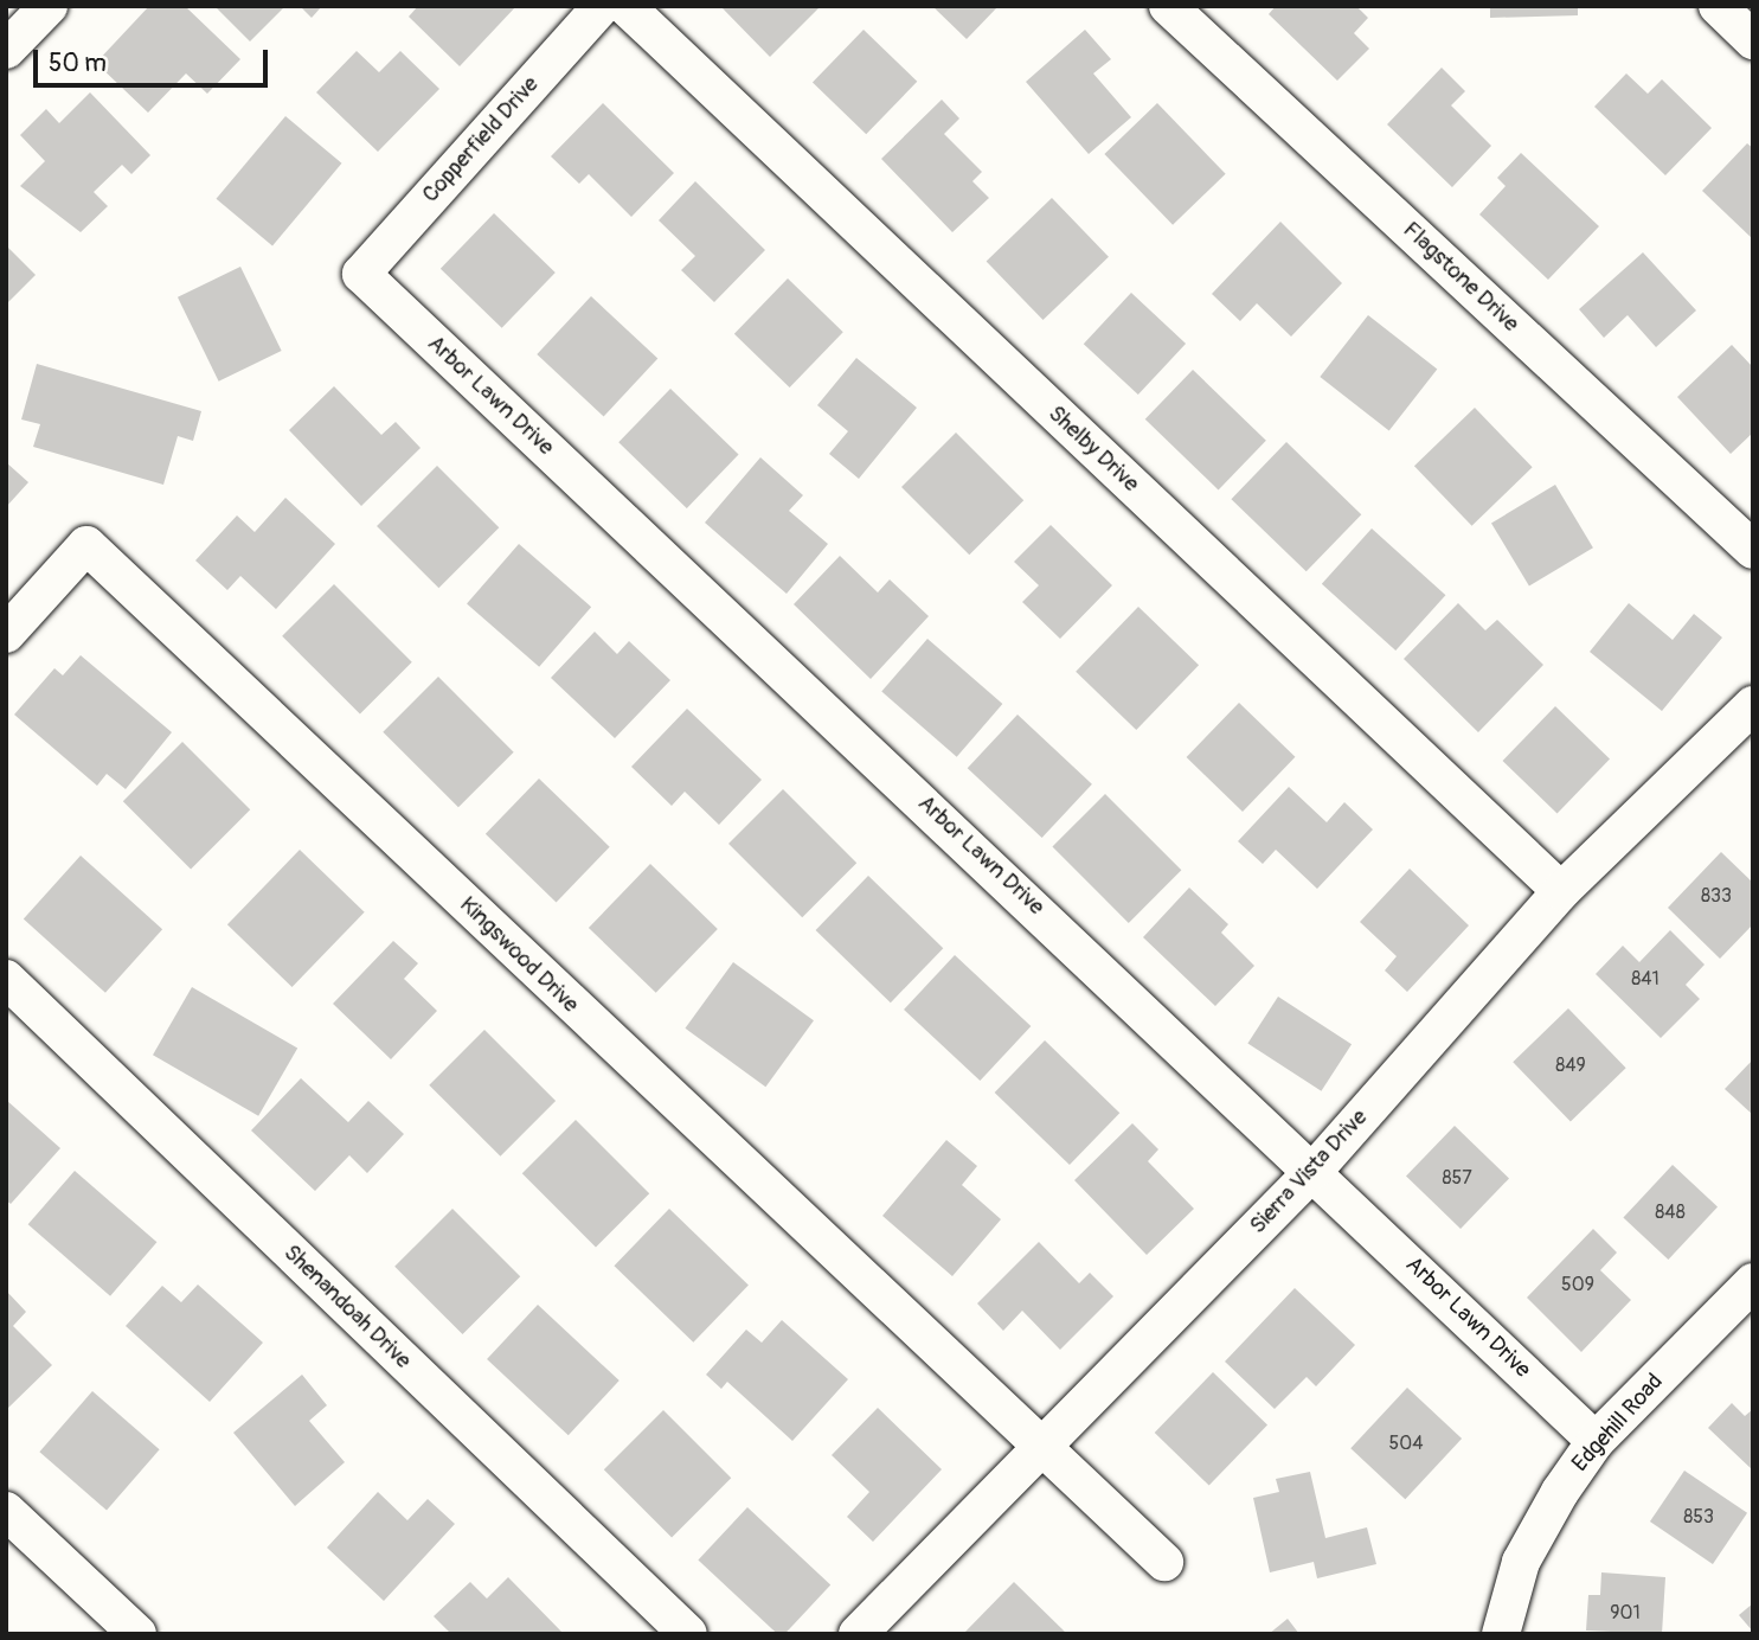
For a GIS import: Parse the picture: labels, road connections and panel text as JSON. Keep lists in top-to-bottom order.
{
  "streets": {
    "street": [
      "Copperfield Drive",
      "Flagstone Drive",
      "Arbor Lawn Drive",
      "Shelby Drive",
      "Kingswood Drive",
      "Sierra Vista Drive",
      "Shenandoah Drive",
      "Edgehill Road"
    ]
  },
  "crossings": [
    ["Copperfield Drive", "Arbor Lawn Drive"],
    ["Arbor Lawn Drive", "Sierra Vista Drive"],
    ["Arbor Lawn Drive", "Edgehill Road"],
    ["Shelby Drive", "Sierra Vista Drive"],
    ["Kingswood Drive", "Sierra Vista Drive"]
  ],
  "house_numbers": [
    "833",
    "841",
    "849",
    "857",
    "848",
    "509",
    "504",
    "853",
    "901"
  ],
  "scale_bar": "50 m"
}
